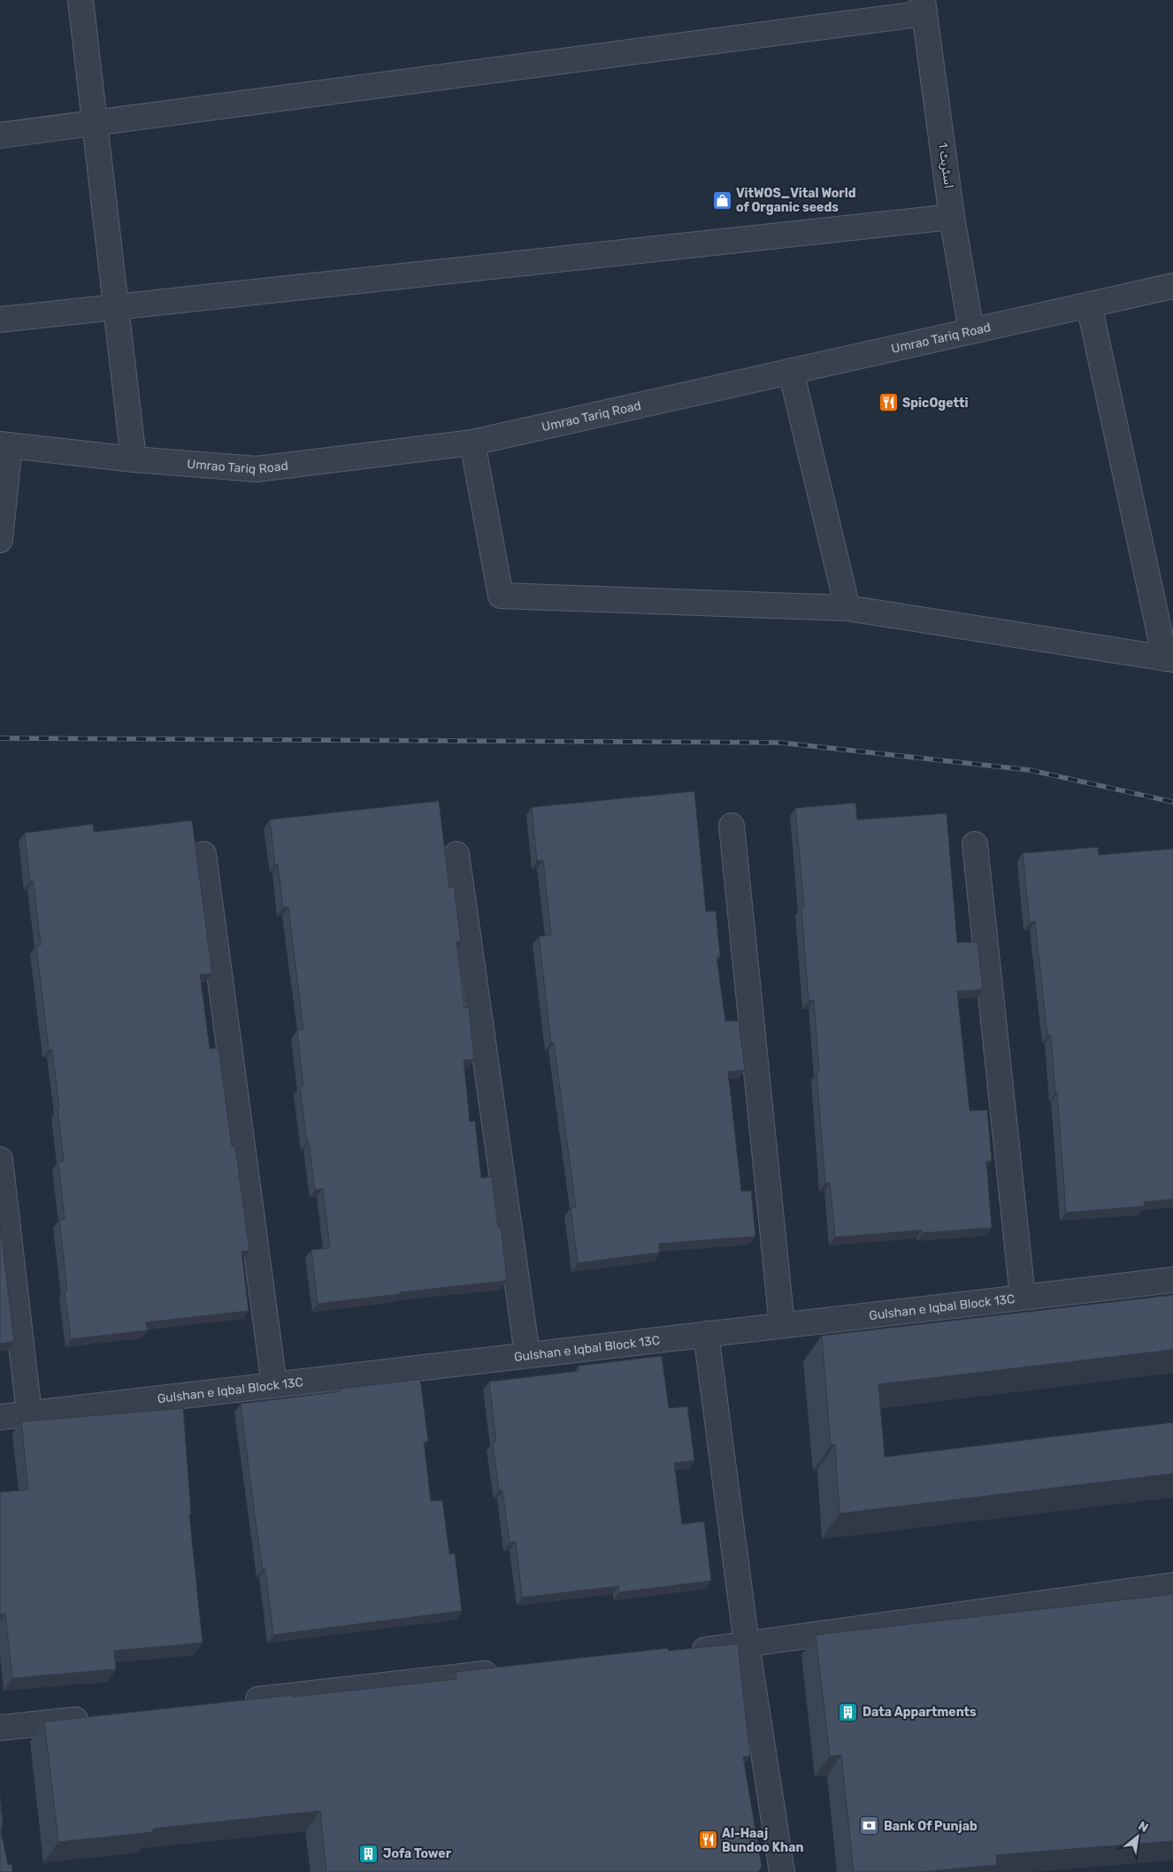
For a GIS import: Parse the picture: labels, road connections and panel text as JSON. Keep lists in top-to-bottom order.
{
  "streets": {
    "street": ["اسٹریٹ 1", "Umrao Tariq Road", "Gulshan e Iqbal Block 13C"]
  },
  "crossings": [
    ["اسٹریٹ 1", "Umrao Tariq Road"]
  ],
  "places": {
    "shop": ["VitWOS_Vital World of Organic seeds"],
    "restaurant": ["SpicOgetti", "Al-Haaj Bundoo Khan"],
    "building": ["Data Appartments", "Jofa Tower"],
    "bank": ["Bank Of Punjab"]
  },
  "north": "top right"
}
